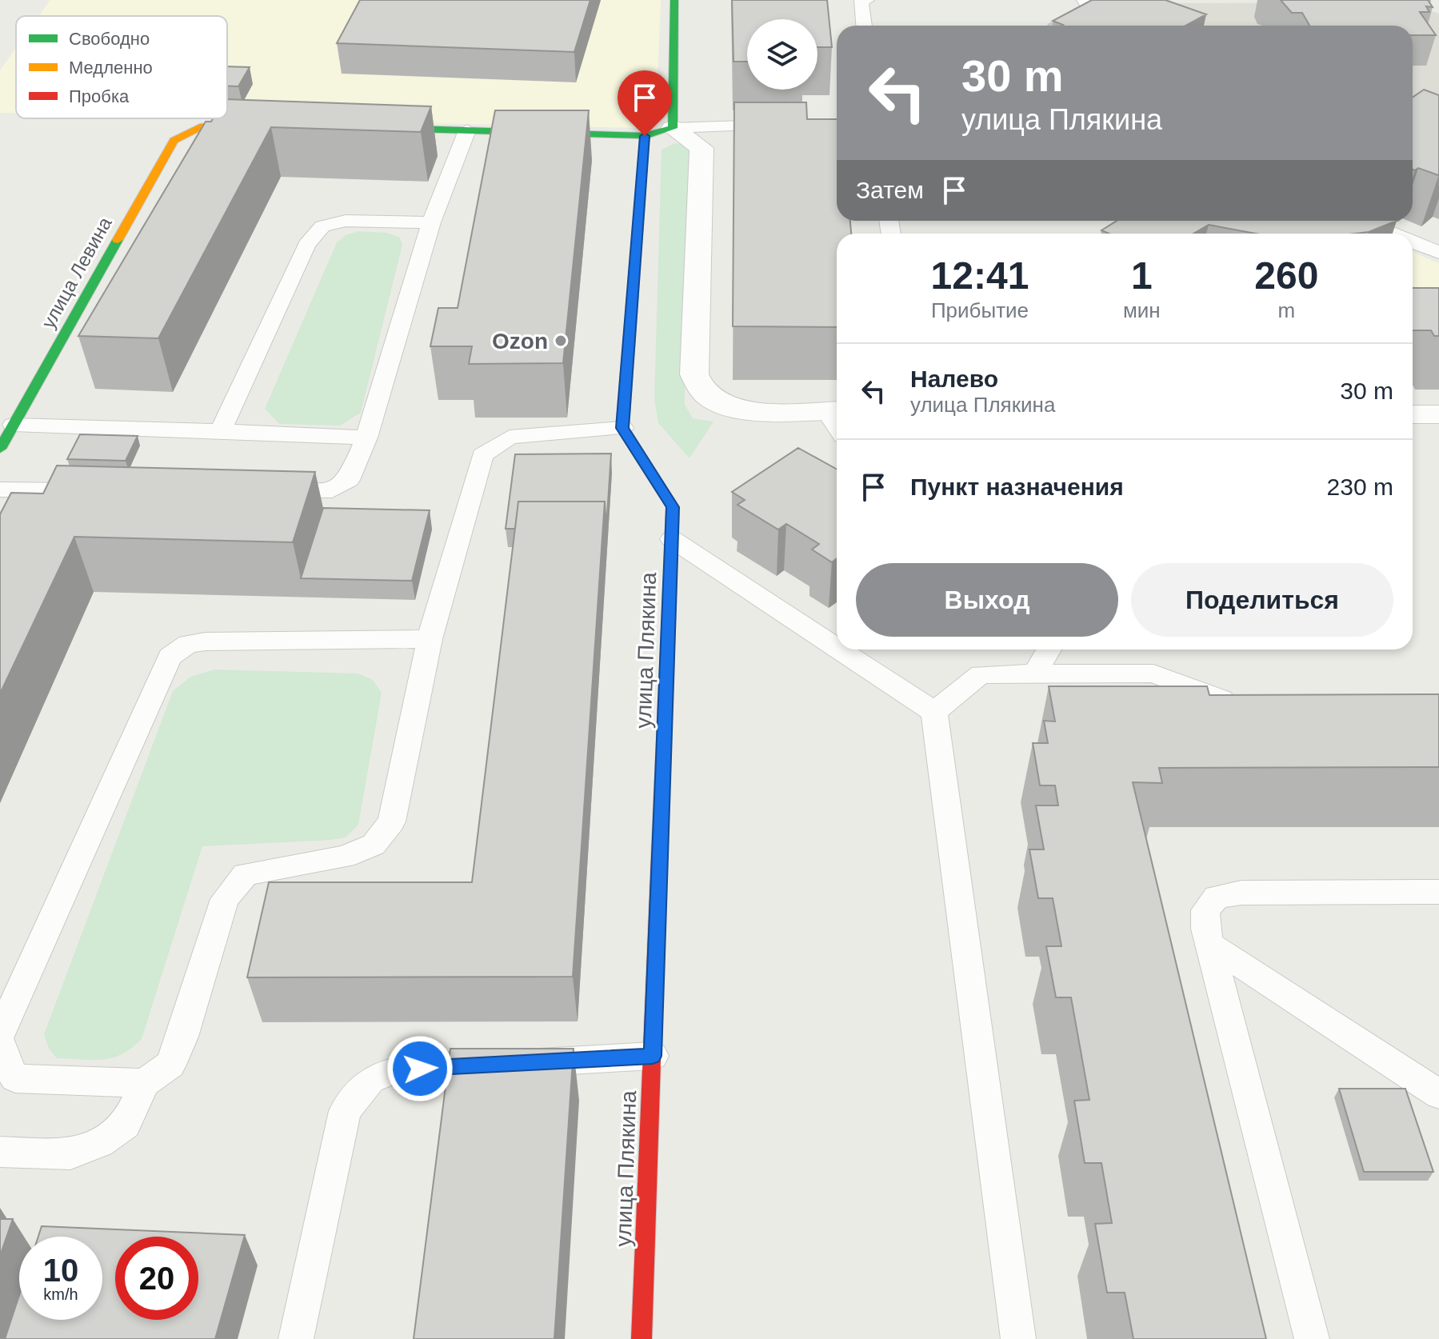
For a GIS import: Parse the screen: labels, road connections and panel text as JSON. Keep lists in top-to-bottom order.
{
  "streets": {
    "street": ["улица Левина", "улица Плякина"]
  },
  "places": ["Ozon"],
  "legend": ["Свободно", "Медленно", "Пробка"],
  "page": {
    "turn": ["30 m", "улица Плякина"],
    "then": "Затем",
    "eta": [
      "12:41",
      "Прибытие",
      "1",
      "мин",
      "260",
      "m"
    ],
    "list": [
      {
        "name": "Налево",
        "note": "улица Плякина",
        "value": "30 m"
      },
      {
        "name": "Пункт назначения",
        "value": "230 m"
      }
    ],
    "buttons": ["Выход", "Поделиться"],
    "speed": "10 km/h",
    "limit": "20"
  }
}
